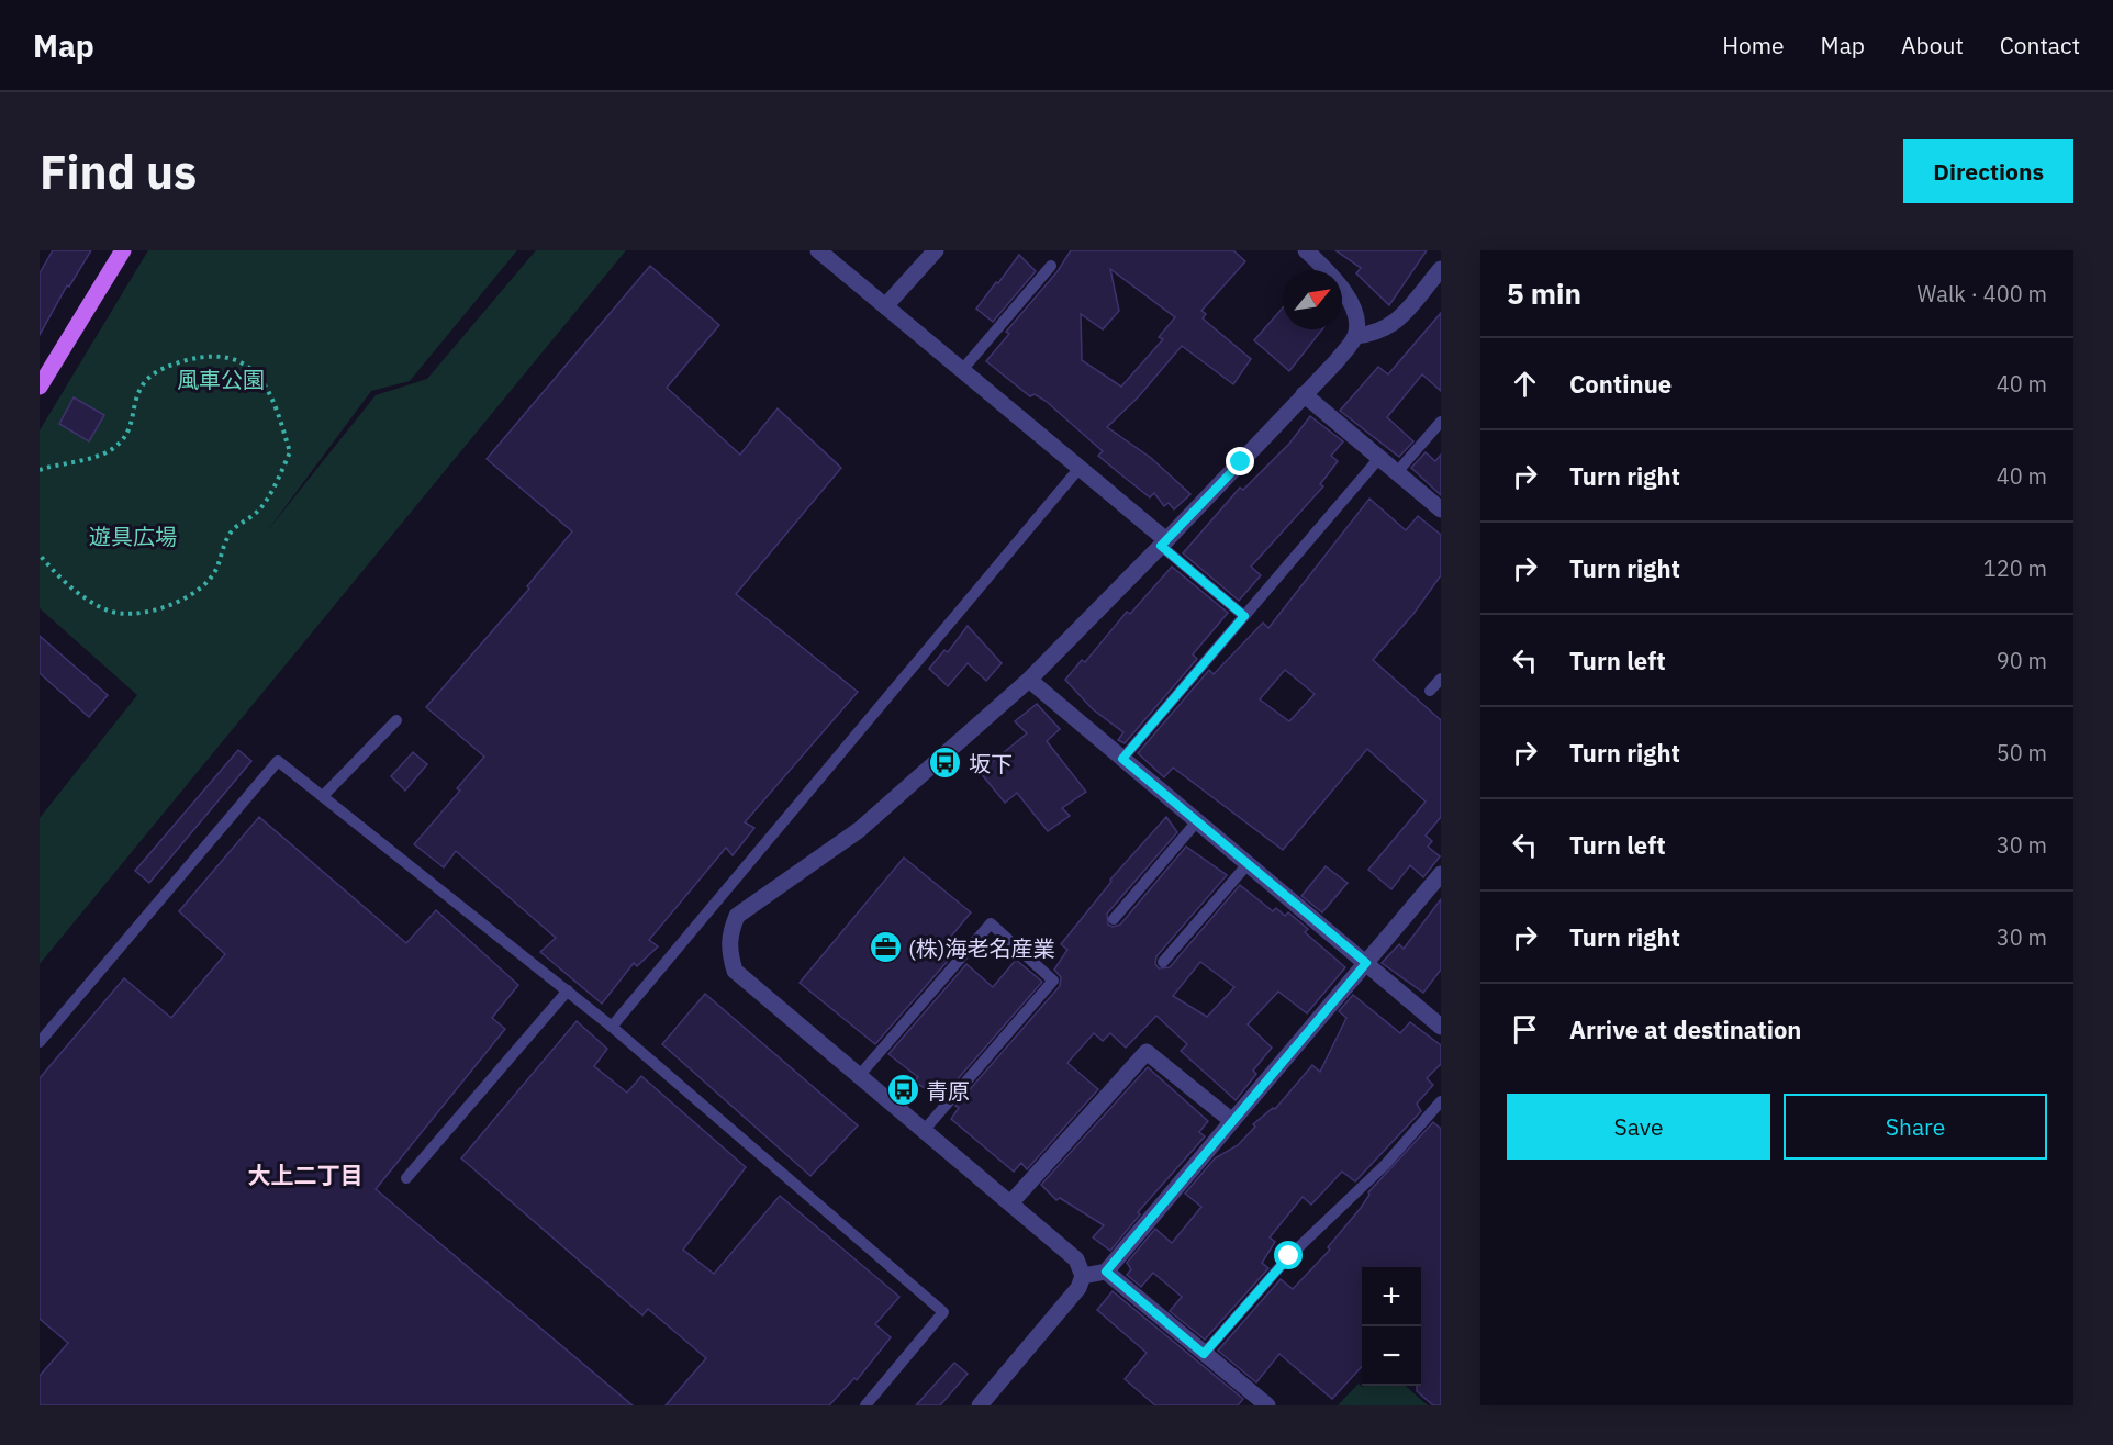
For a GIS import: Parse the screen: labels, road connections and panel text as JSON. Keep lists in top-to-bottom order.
{
  "districts": ["大上二丁目"],
  "parks": ["風車公園", "遊具広場"],
  "places": {
    "bus stop": ["坂下", "青原"],
    "office": ["(株)海老名産業"]
  },
  "north": "top right",
  "page": {
    "header": "Map",
    "nav": [
      "Home",
      "Map",
      "About",
      "Contact"
    ],
    "buttons": [
      "Directions",
      ["Save", "Share"]
    ],
    "title": "Find us",
    "heading": ["5 min", "Walk · 400 m"],
    "list": [
      ["Continue", "40 m"],
      ["Turn right", "40 m"],
      ["Turn right", "120 m"],
      ["Turn left", "90 m"],
      ["Turn right", "50 m"],
      ["Turn left", "30 m"],
      ["Turn right", "30 m"],
      "Arrive at destination"
    ],
    "map_buttons": ["+", "−"]
  }
}
